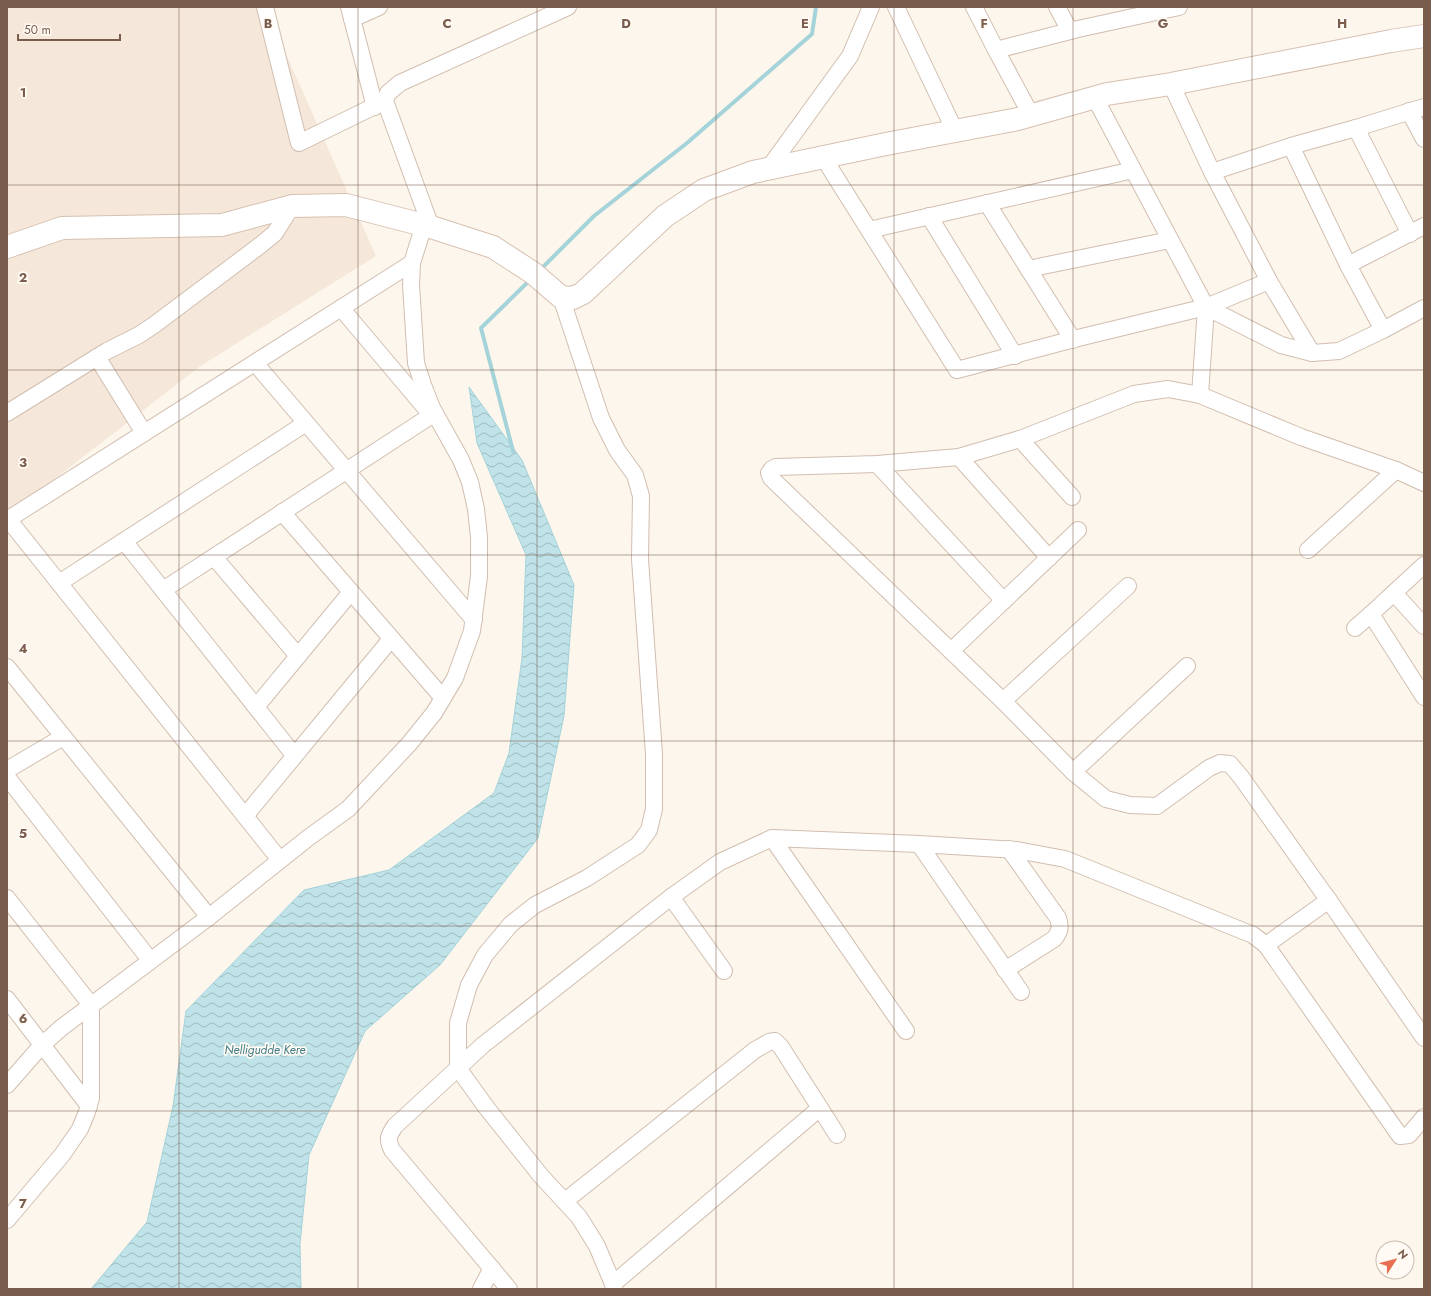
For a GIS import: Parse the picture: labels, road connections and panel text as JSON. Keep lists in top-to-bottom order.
{
  "water": ["Nelligudde Kere"],
  "scale_bar": "50 m",
  "north": "top right",
  "grid": {
    "columns": [
      "B",
      "C",
      "D",
      "E",
      "F",
      "G",
      "H"
    ],
    "rows": [
      "1",
      "2",
      "3",
      "4",
      "5",
      "6",
      "7"
    ]
  }
}
